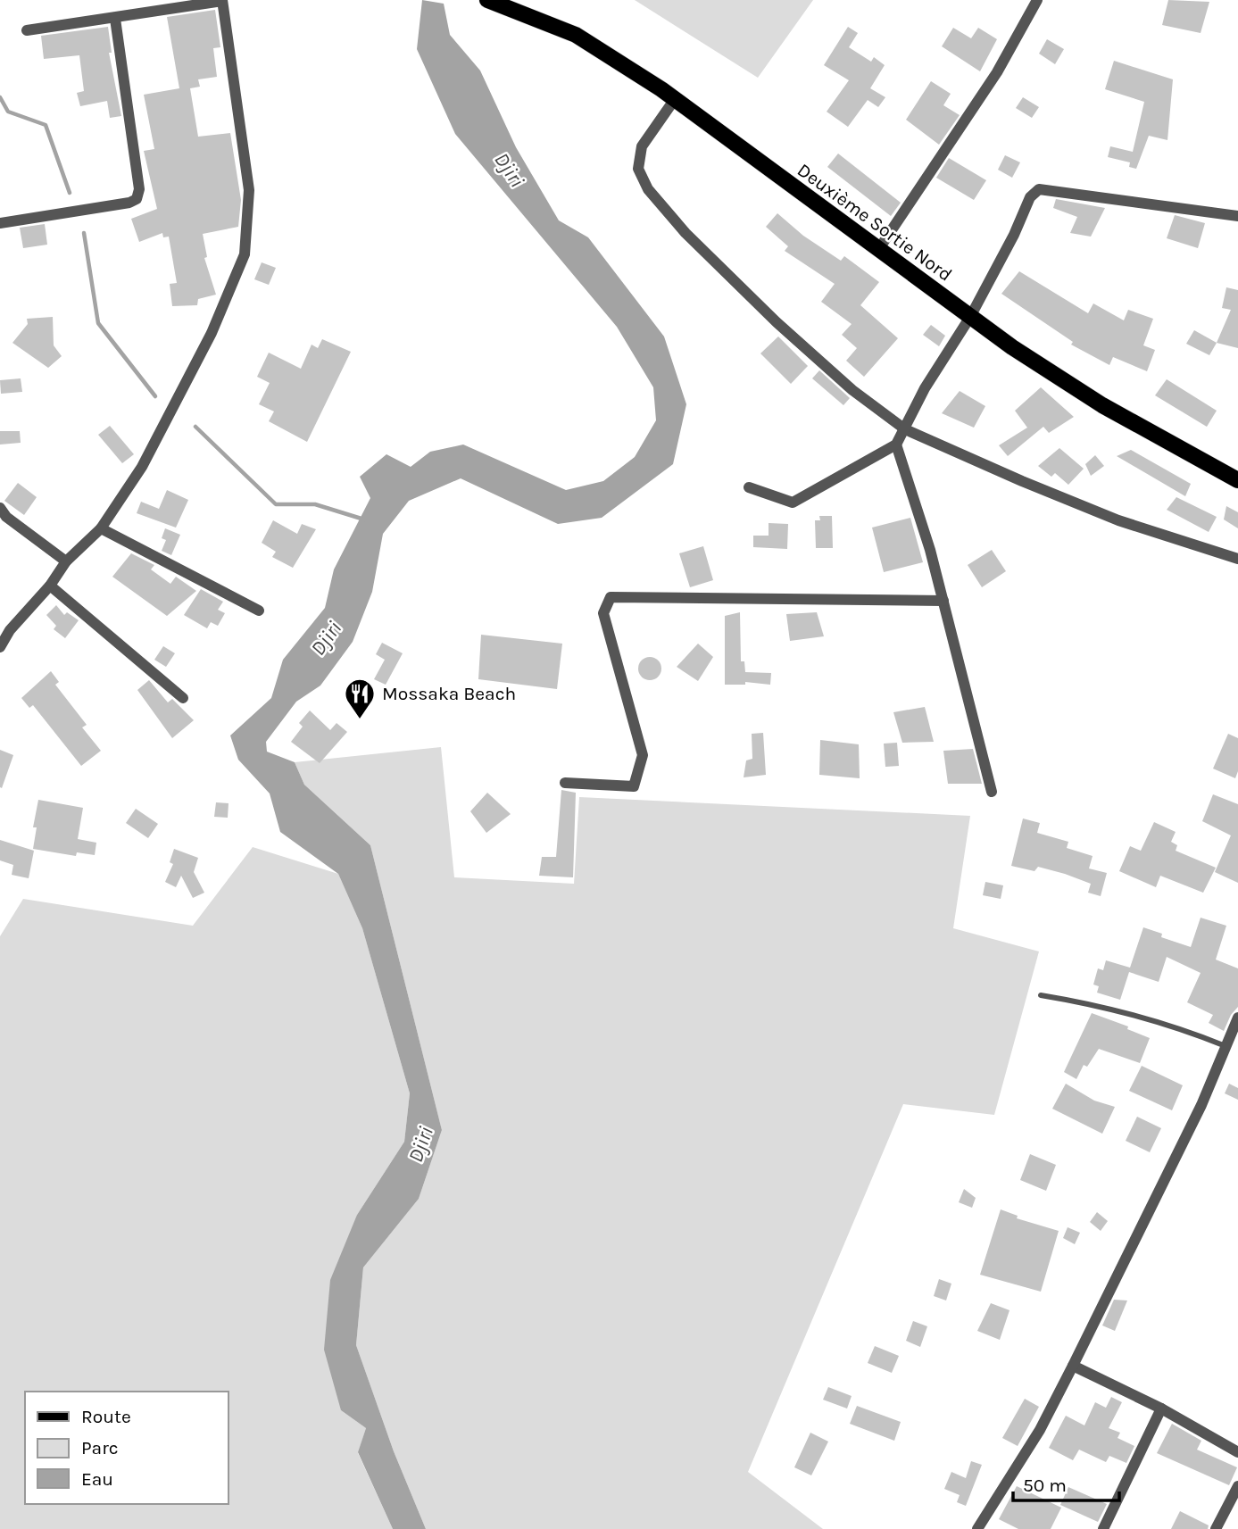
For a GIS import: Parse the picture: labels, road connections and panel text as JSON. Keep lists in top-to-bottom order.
{
  "streets": {
    "main road": ["Deuxième Sortie Nord"]
  },
  "water": ["Djiri"],
  "places": {
    "restaurant": ["Mossaka Beach"]
  },
  "legend": ["Route", "Parc", "Eau"],
  "scale_bar": "50 m"
}
